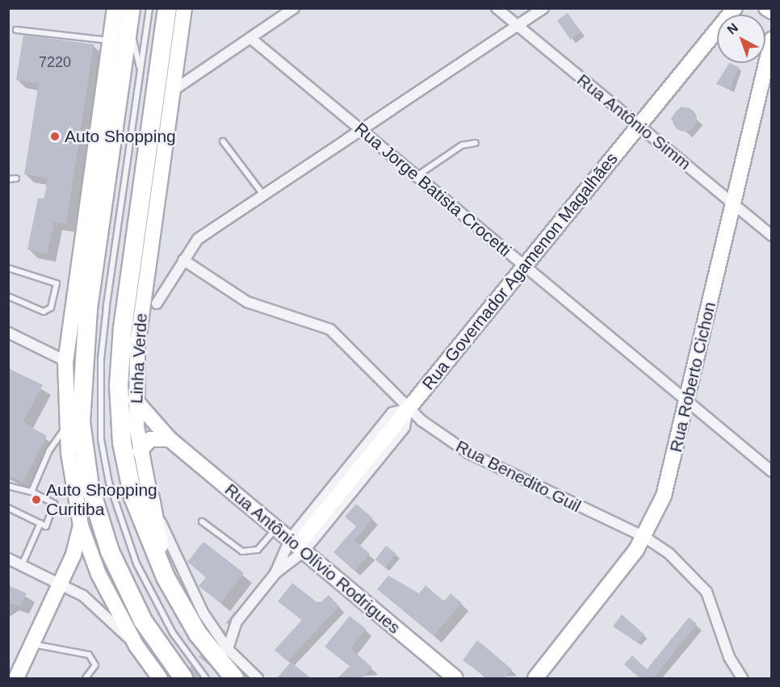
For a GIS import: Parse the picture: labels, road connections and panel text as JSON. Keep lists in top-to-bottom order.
{
  "streets": {
    "highway": ["Linha Verde"],
    "street": [
      "Rua Antônio Simm",
      "Rua Jorge Batista Crocetti",
      "Rua Governador Agamenon Magalhães",
      "Rua Roberto Cichon",
      "Rua Benedito Guil",
      "Rua Antônio Olívio Rodrigues"
    ]
  },
  "crossings": [
    ["Rua Antônio Simm", "Rua Governador Agamenon Magalhães"],
    ["Rua Antônio Simm", "Rua Roberto Cichon"],
    ["Rua Jorge Batista Crocetti", "Rua Governador Agamenon Magalhães"],
    ["Rua Jorge Batista Crocetti", "Rua Roberto Cichon"],
    ["Rua Governador Agamenon Magalhães", "Rua Benedito Guil"],
    ["Linha Verde", "Rua Antônio Olívio Rodrigues"],
    ["Rua Roberto Cichon", "Rua Benedito Guil"]
  ],
  "places": ["Auto Shopping", "Auto Shopping Curitiba"],
  "house_numbers": ["7220"],
  "north": "top left"
}
